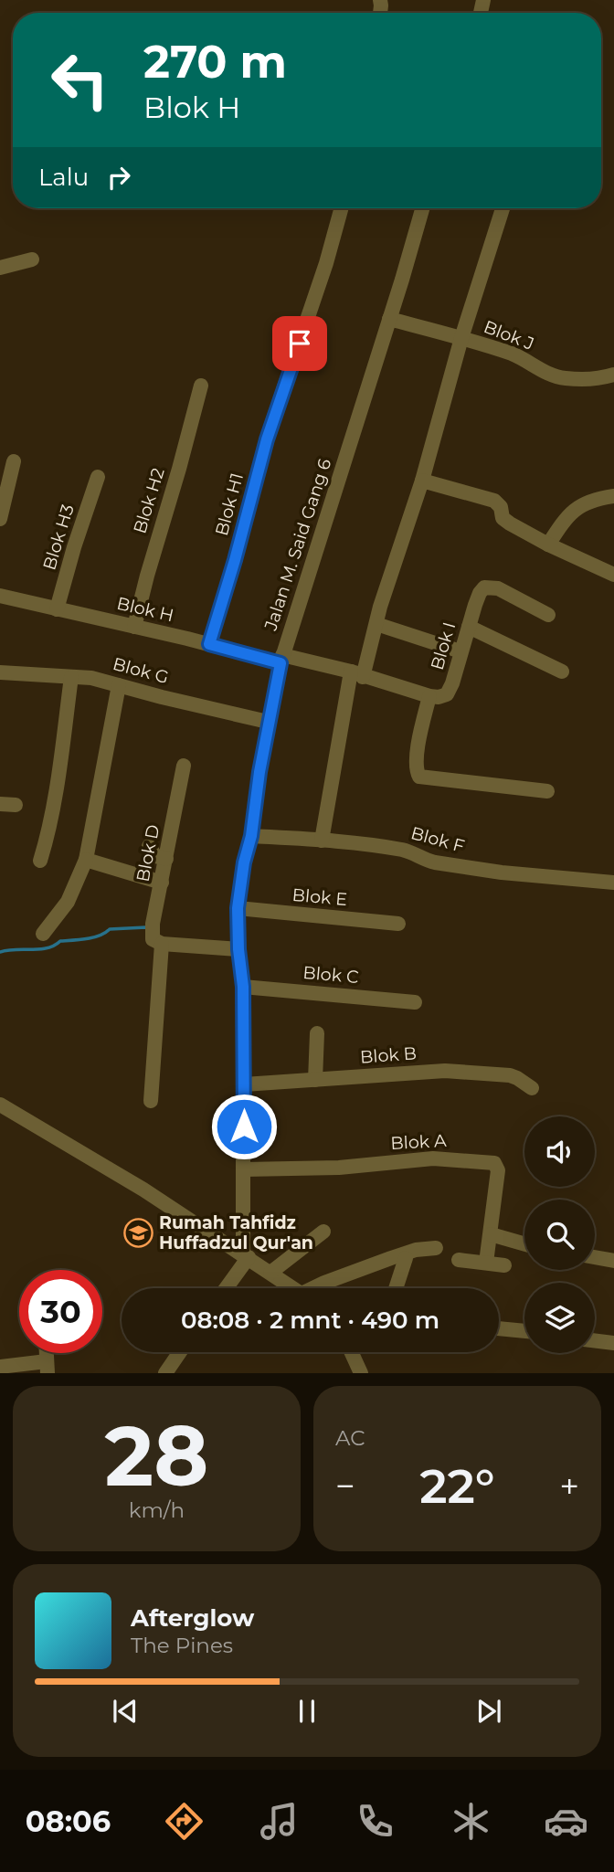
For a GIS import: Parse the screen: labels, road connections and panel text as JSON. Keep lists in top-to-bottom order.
{
  "streets": {
    "street": [
      "Blok J",
      "Blok H2",
      "Blok H1",
      "Blok H3",
      "Jalan M. Said Gang 6",
      "Blok H",
      "Blok I",
      "Blok G",
      "Blok F",
      "Blok D",
      "Blok E",
      "Blok C",
      "Blok B",
      "Blok A"
    ]
  },
  "crossings": [
    ["Blok J", "Jalan M. Said Gang 6"],
    ["Blok H2", "Blok H"],
    ["Blok H1", "Blok H"],
    ["Blok H3", "Blok H"],
    ["Jalan M. Said Gang 6", "Blok H"],
    ["Jalan M. Said Gang 6", "Blok G"],
    ["Jalan M. Said Gang 6", "Blok F"],
    ["Jalan M. Said Gang 6", "Blok E"],
    ["Jalan M. Said Gang 6", "Blok C"],
    ["Jalan M. Said Gang 6", "Blok B"],
    ["Jalan M. Said Gang 6", "Blok A"]
  ],
  "places": {
    "school or university": ["Rumah Tahfidz Huffadzul Qur'an"]
  },
  "page": {
    "turn": ["270 m", "Blok H"],
    "then": "Lalu",
    "limit": "30",
    "trip": "08:08 · 2 mnt · 490 m",
    "tile": [
      ["28", "km/h"],
      "AC"
    ],
    "heat": ["−", "22°", "+"],
    "song": ["Afterglow", "The Pines"],
    "tabs": "08:06"
  }
}
